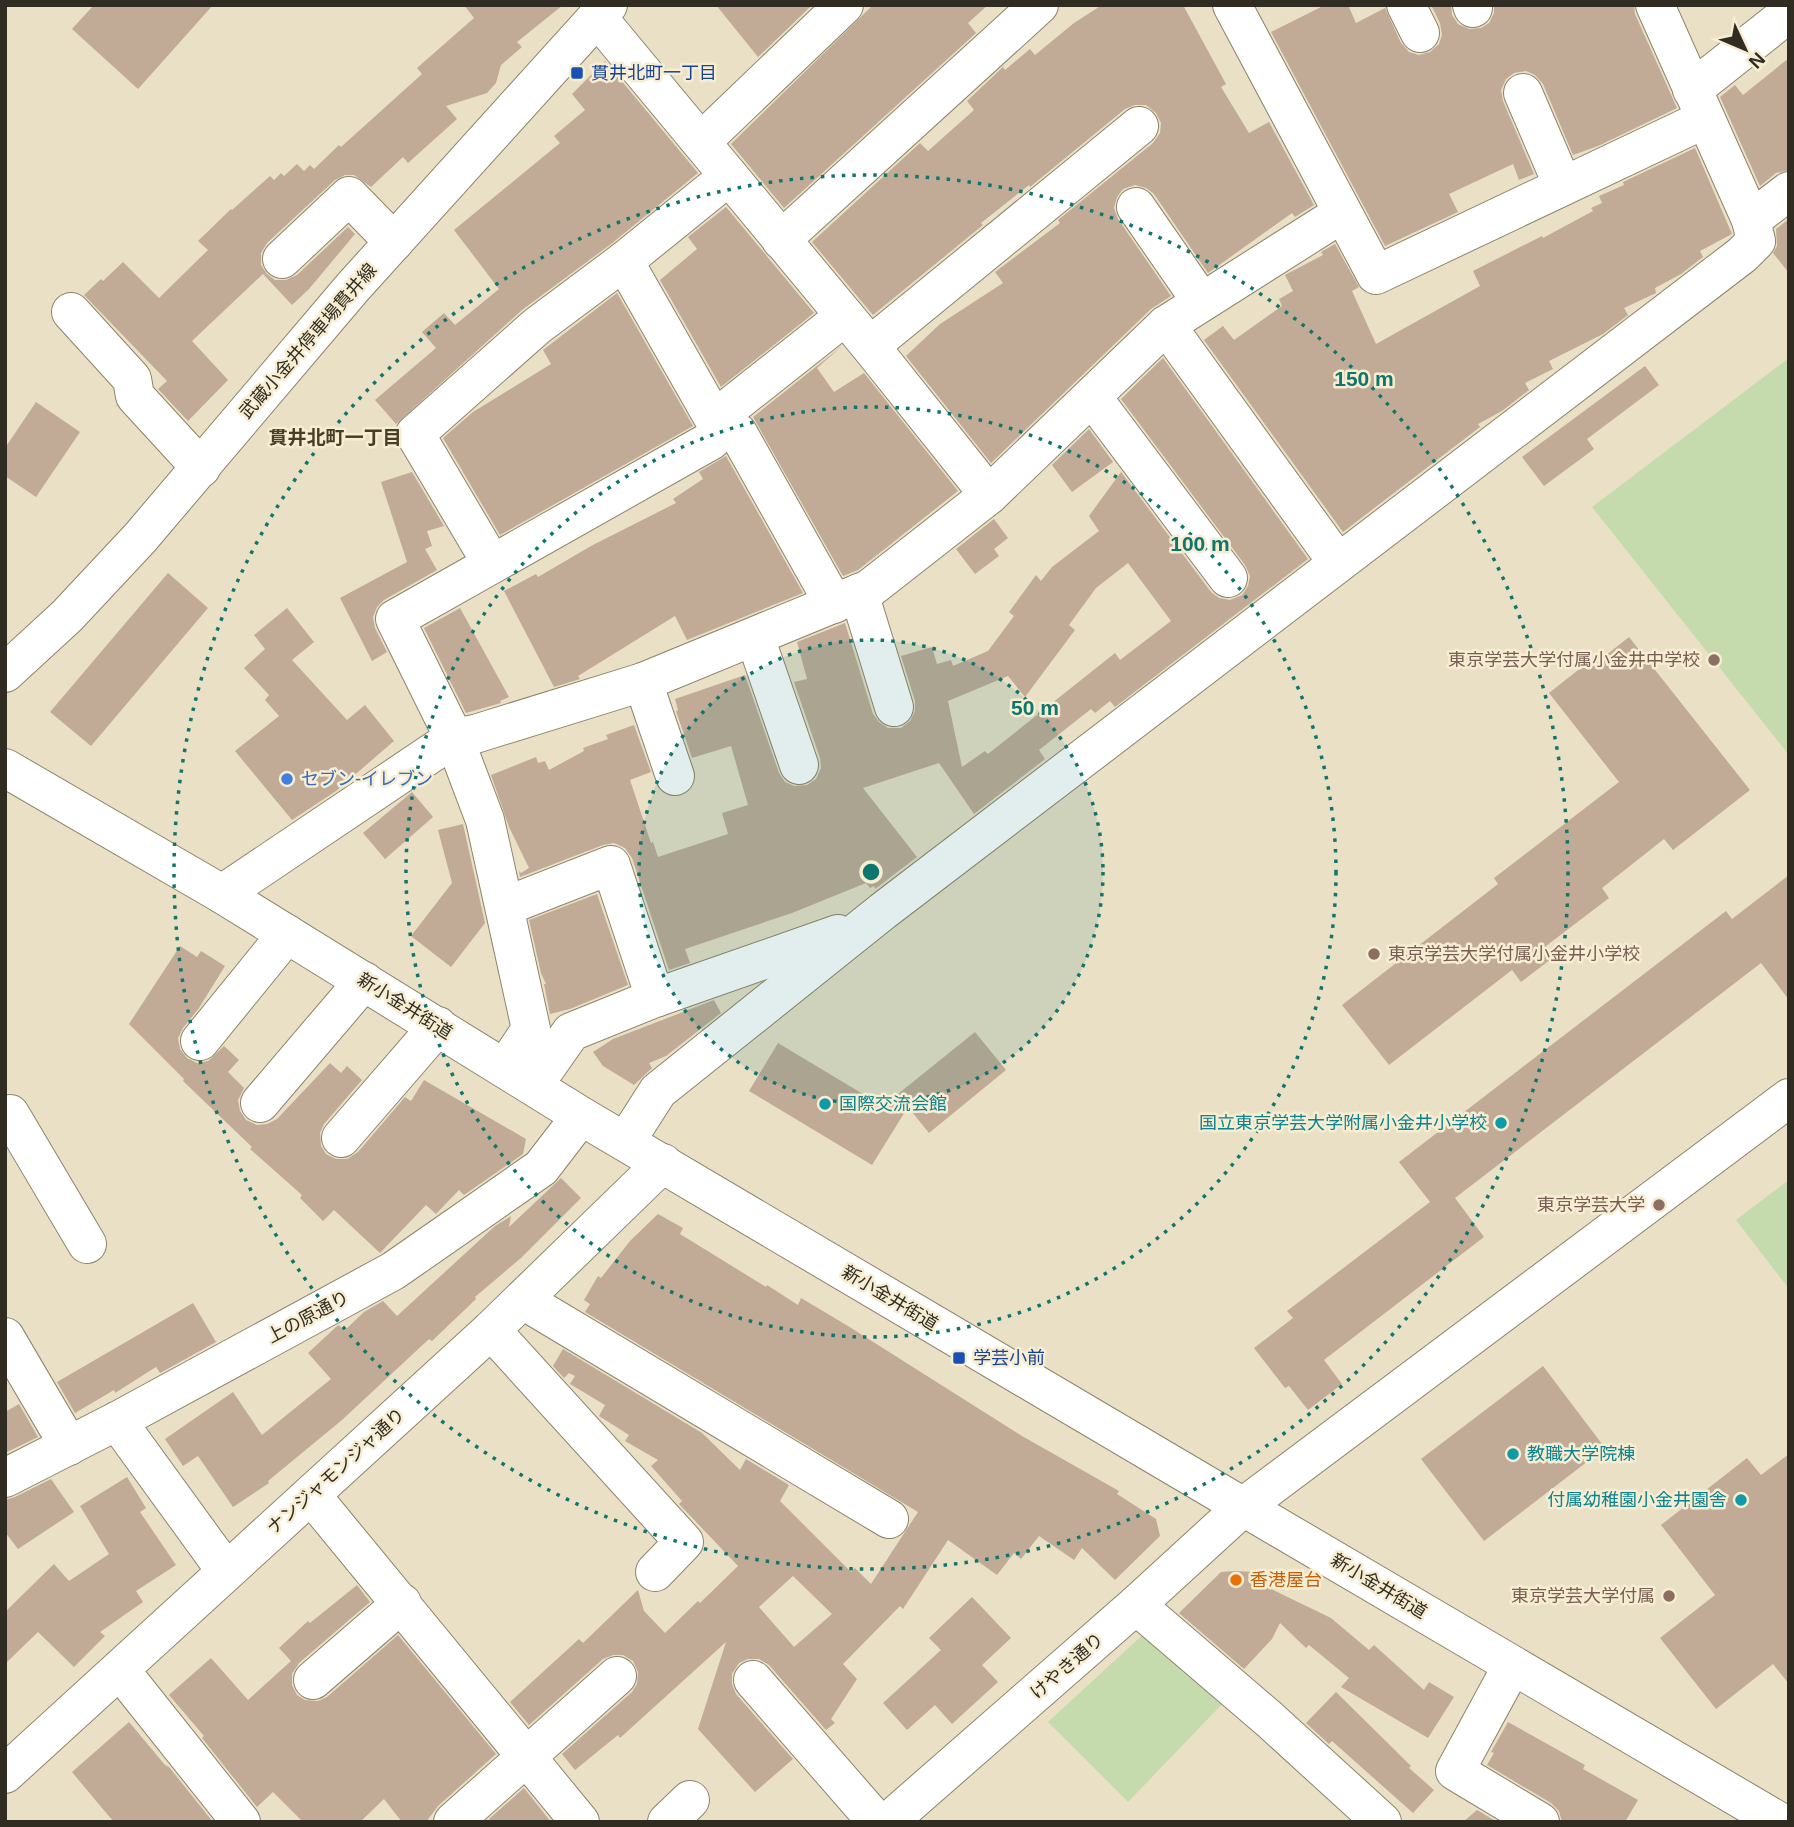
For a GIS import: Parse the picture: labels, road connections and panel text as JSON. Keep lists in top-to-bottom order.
{
  "streets": {
    "street": [
      "武蔵小金井停車場貫井線",
      "新小金井街道",
      "上の原通り",
      "ナンジャモンジャ通り",
      "けやき通り"
    ]
  },
  "crossings": [
    ["新小金井街道", "上の原通り"],
    ["新小金井街道", "ナンジャモンジャ通り"],
    ["新小金井街道", "けやき通り"]
  ],
  "districts": ["貫井北町一丁目"],
  "places": {
    "transit": ["貫井北町一丁目", "学芸小前"],
    "other": [
      "東京学芸大学付属小金井中学校",
      "セブン-イレブン",
      "東京学芸大学付属小金井小学校",
      "国際交流会館",
      "国立東京学芸大学附属小金井小学校",
      "東京学芸大学",
      "教職大学院棟",
      "付属幼稚園小金井園舎",
      "香港屋台",
      "東京学芸大学付属"
    ]
  },
  "north": "bottom right",
  "rings": ["150 m", "100 m", "50 m"]
}
